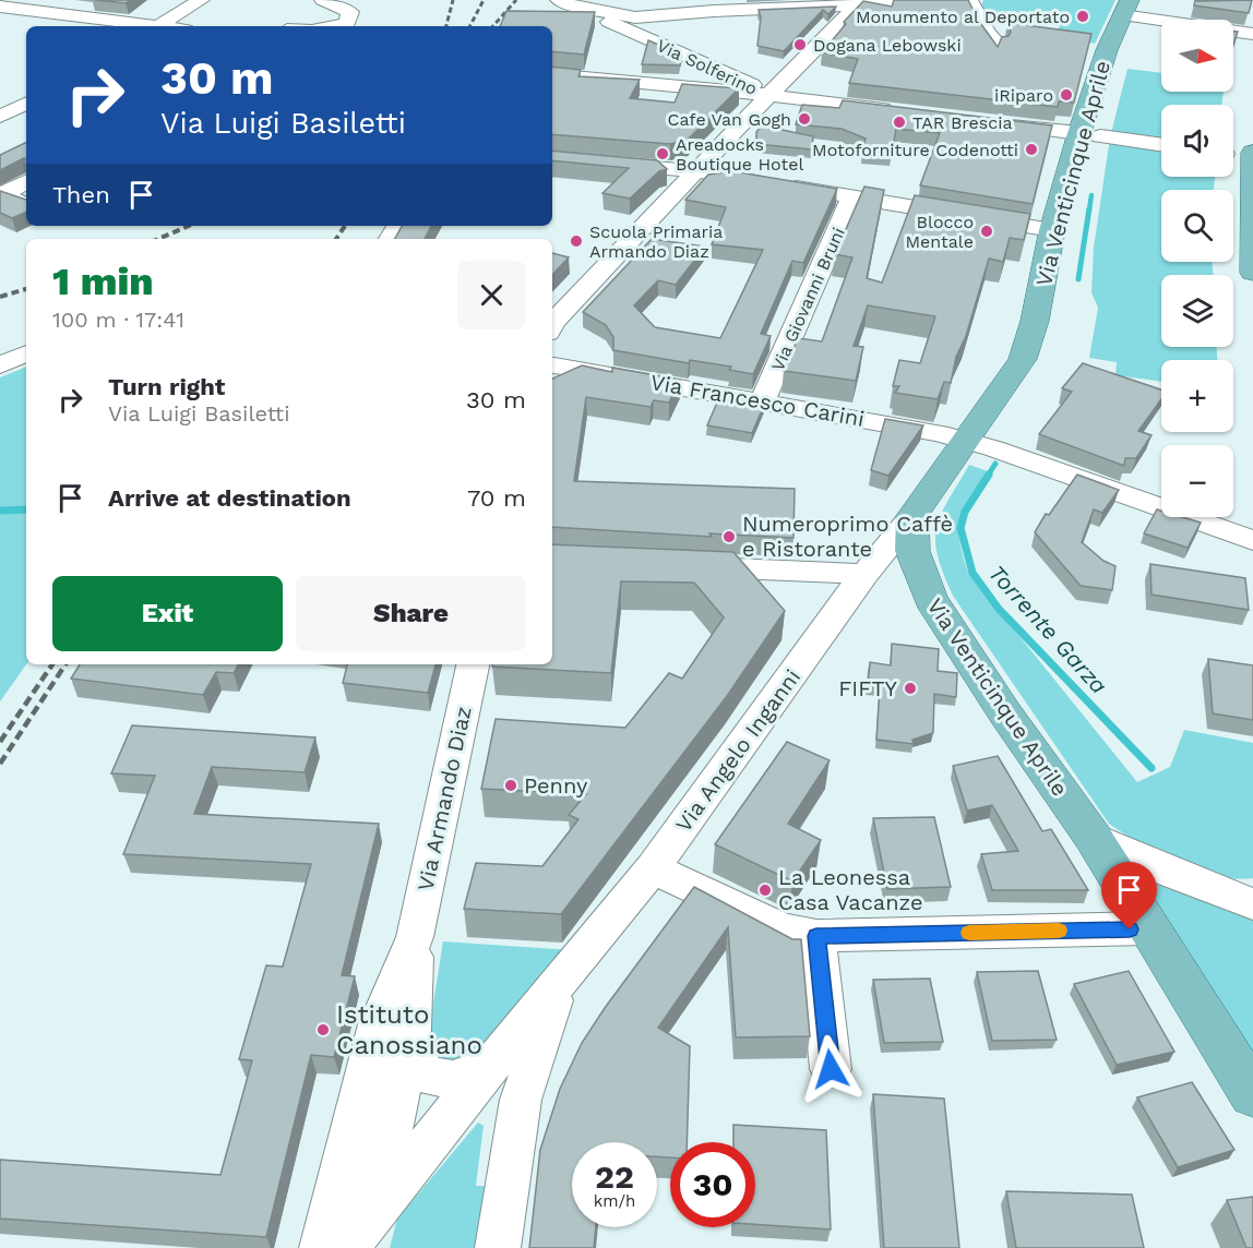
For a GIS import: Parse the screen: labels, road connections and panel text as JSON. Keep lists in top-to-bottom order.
{
  "streets": {
    "main road": ["Via Venticinque Aprile"],
    "street": [
      "Via Solferino",
      "Via Giovanni Bruni",
      "Via Francesco Carini",
      "Via Angelo Inganni",
      "Via Armando Diaz"
    ]
  },
  "crossings": [
    ["Via Venticinque Aprile", "Via Francesco Carini"],
    ["Via Venticinque Aprile", "Via Angelo Inganni"],
    ["Via Giovanni Bruni", "Via Francesco Carini"],
    ["Via Angelo Inganni", "Via Armando Diaz"]
  ],
  "water": ["Torrente Garza"],
  "places": [
    "Monumento al Deportato",
    "Dogana Lebowski",
    "iRiparo",
    "Cafe Van Gogh",
    "TAR Brescia",
    "Motoforniture Codenotti",
    "Areadocks Boutique Hotel",
    "Blocco Mentale",
    "Scuola Primaria Armando Diaz",
    "Numeroprimo Caffè e Ristorante",
    "FIFTY",
    "Penny",
    "La Leonessa Casa Vacanze",
    "Istituto Canossiano"
  ],
  "north": "right",
  "page": {
    "map_buttons": ["+", "−"],
    "turn": ["30 m", "Via Luigi Basiletti"],
    "then": "Then",
    "heading": ["1 min", "100 m · 17:41"],
    "list": [
      {
        "name": "Turn right",
        "note": "Via Luigi Basiletti",
        "value": "30 m"
      },
      {
        "name": "Arrive at destination",
        "value": "70 m"
      }
    ],
    "buttons": ["Exit", "Share"],
    "speed": "22 km/h",
    "limit": "30"
  }
}
